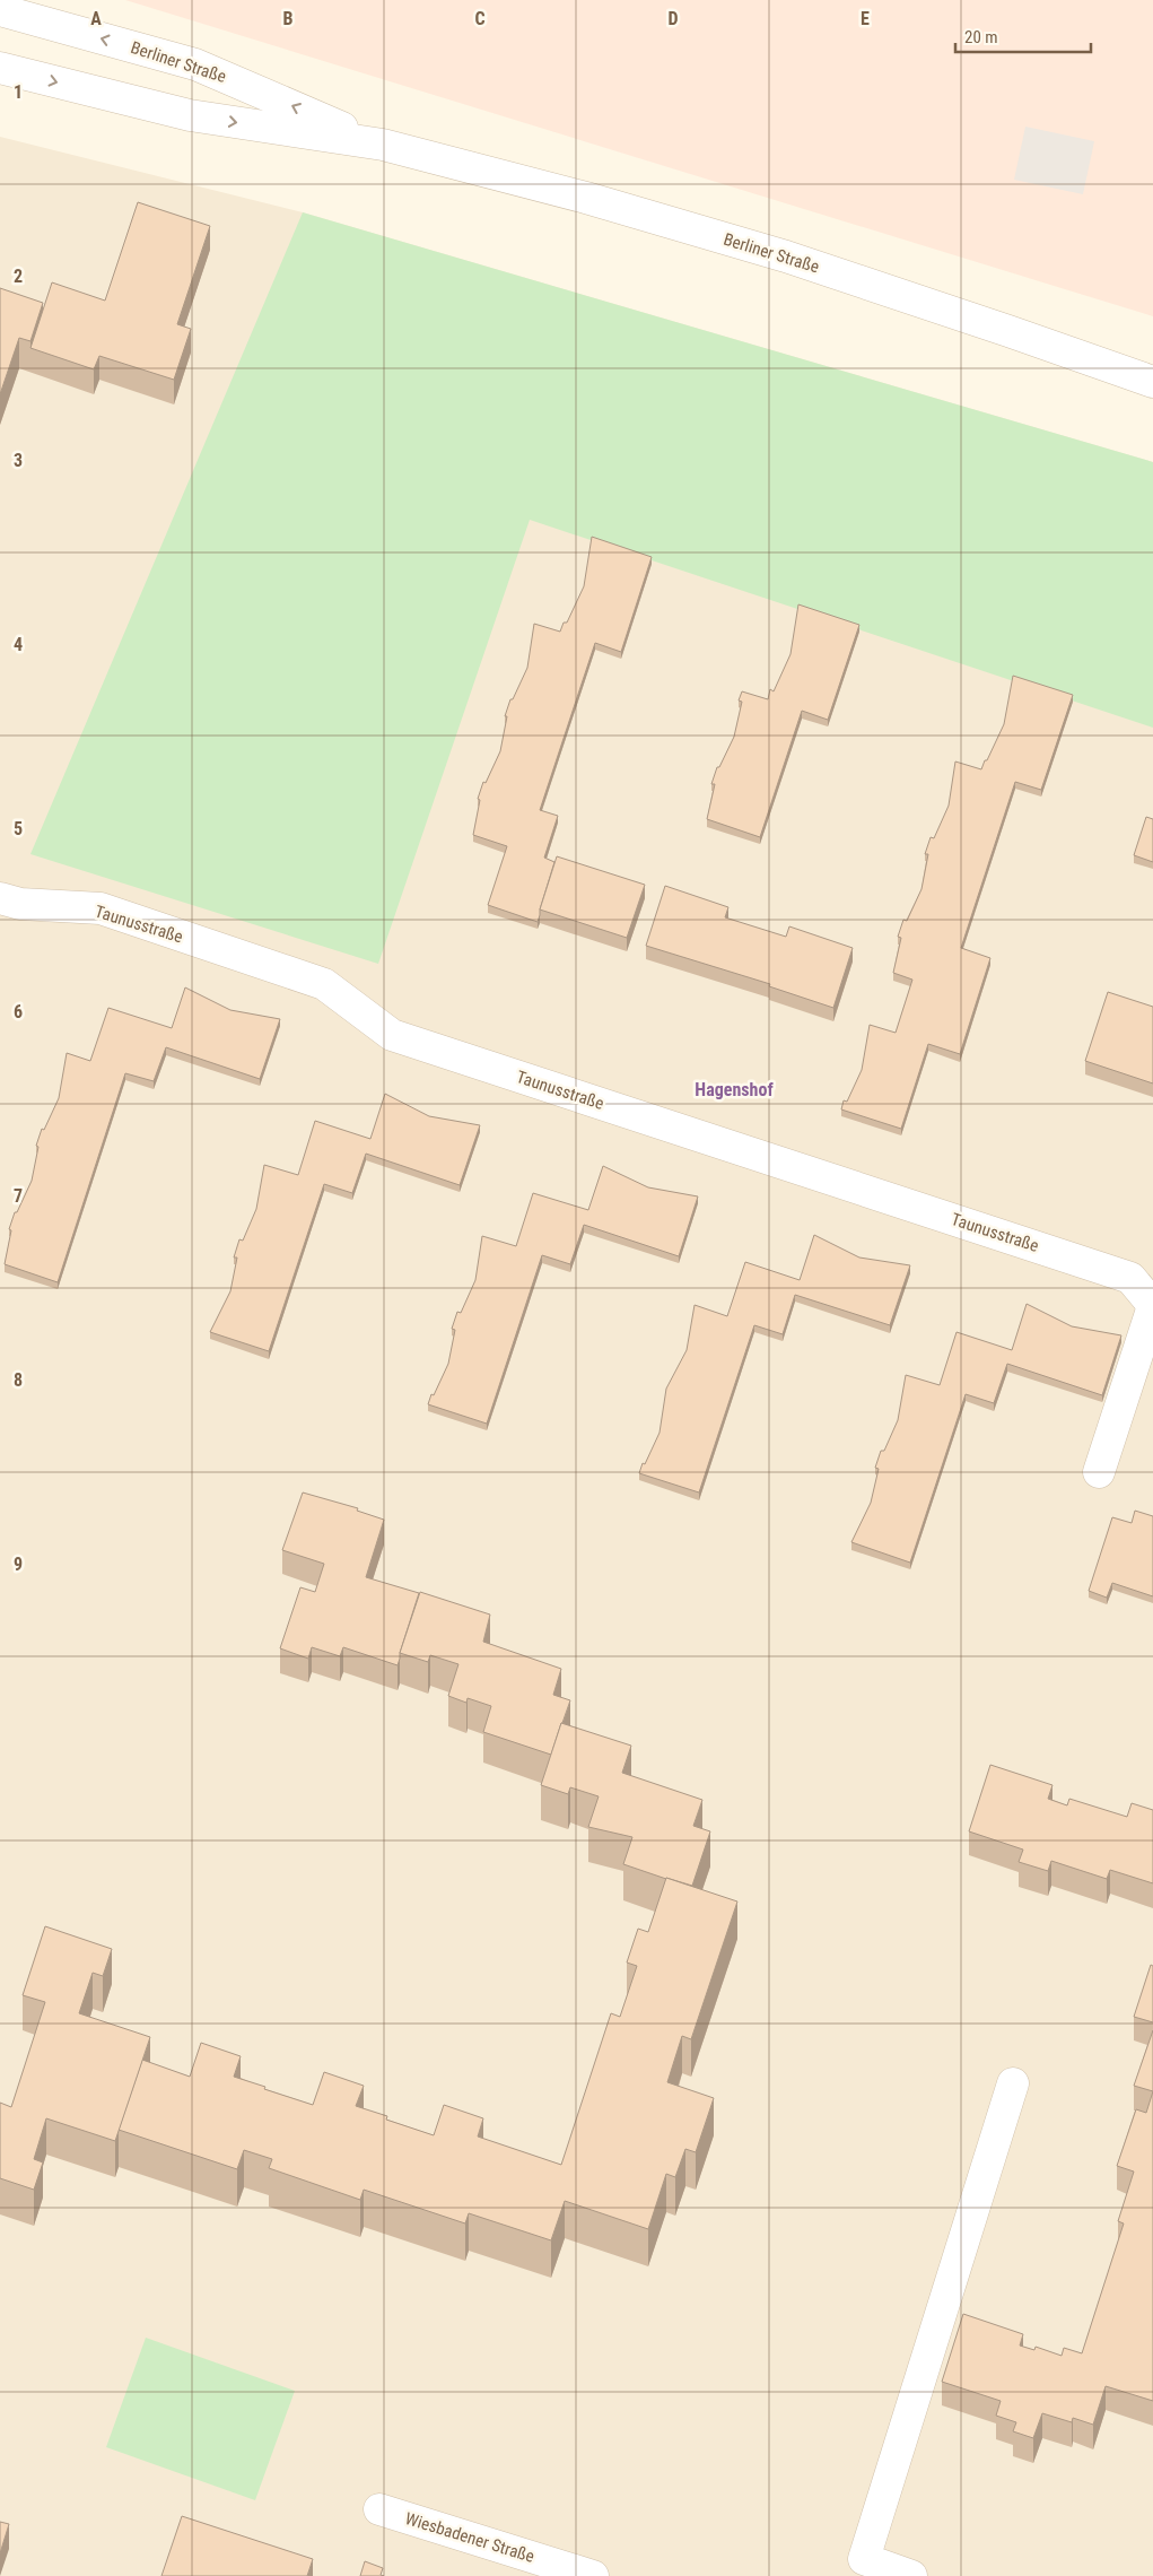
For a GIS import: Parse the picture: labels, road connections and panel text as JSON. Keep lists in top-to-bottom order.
{
  "streets": {
    "street": ["Berliner Straße", "Taunusstraße", "Wiesbadener Straße"]
  },
  "districts": ["Hagenshof"],
  "scale_bar": "20 m",
  "grid": {
    "columns": [
      "A",
      "B",
      "C",
      "D",
      "E"
    ],
    "rows": [
      "1",
      "2",
      "3",
      "4",
      "5",
      "6",
      "7",
      "8",
      "9"
    ]
  }
}
